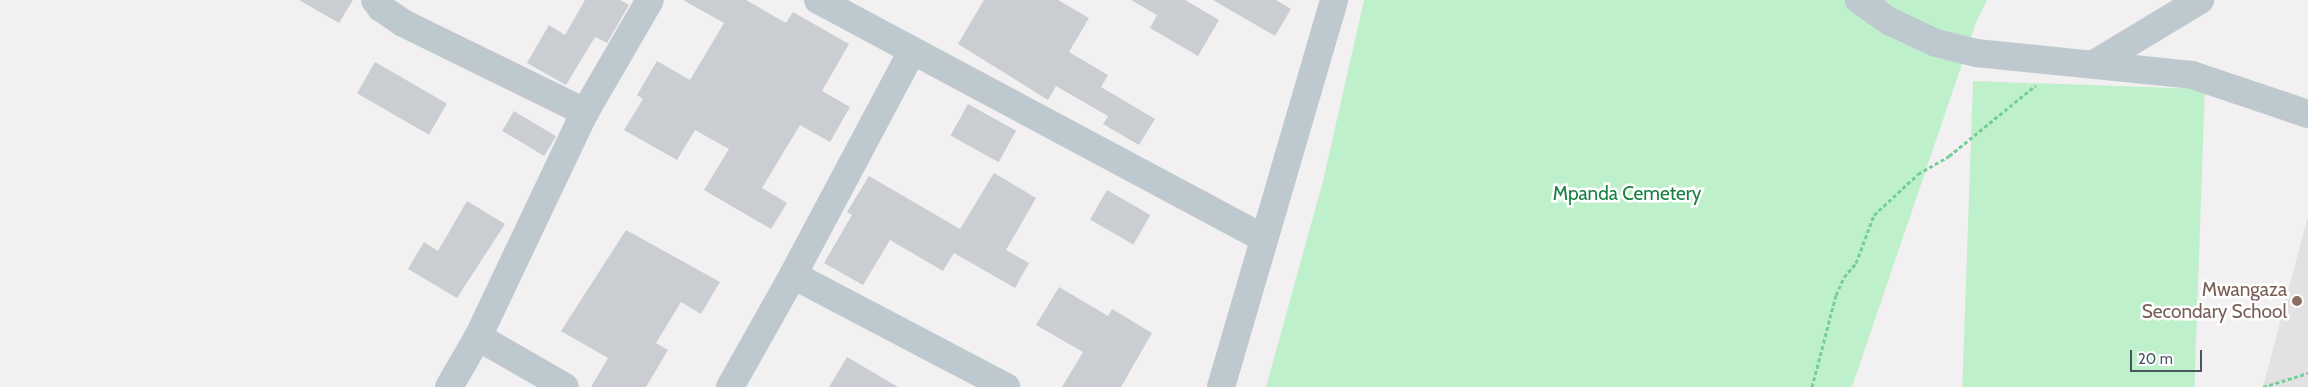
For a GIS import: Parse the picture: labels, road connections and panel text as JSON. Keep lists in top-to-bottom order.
{
  "parks": ["Mpanda Cemetery"],
  "places": ["Mwangaza Secondary School"],
  "scale_bar": "20 m"
}
